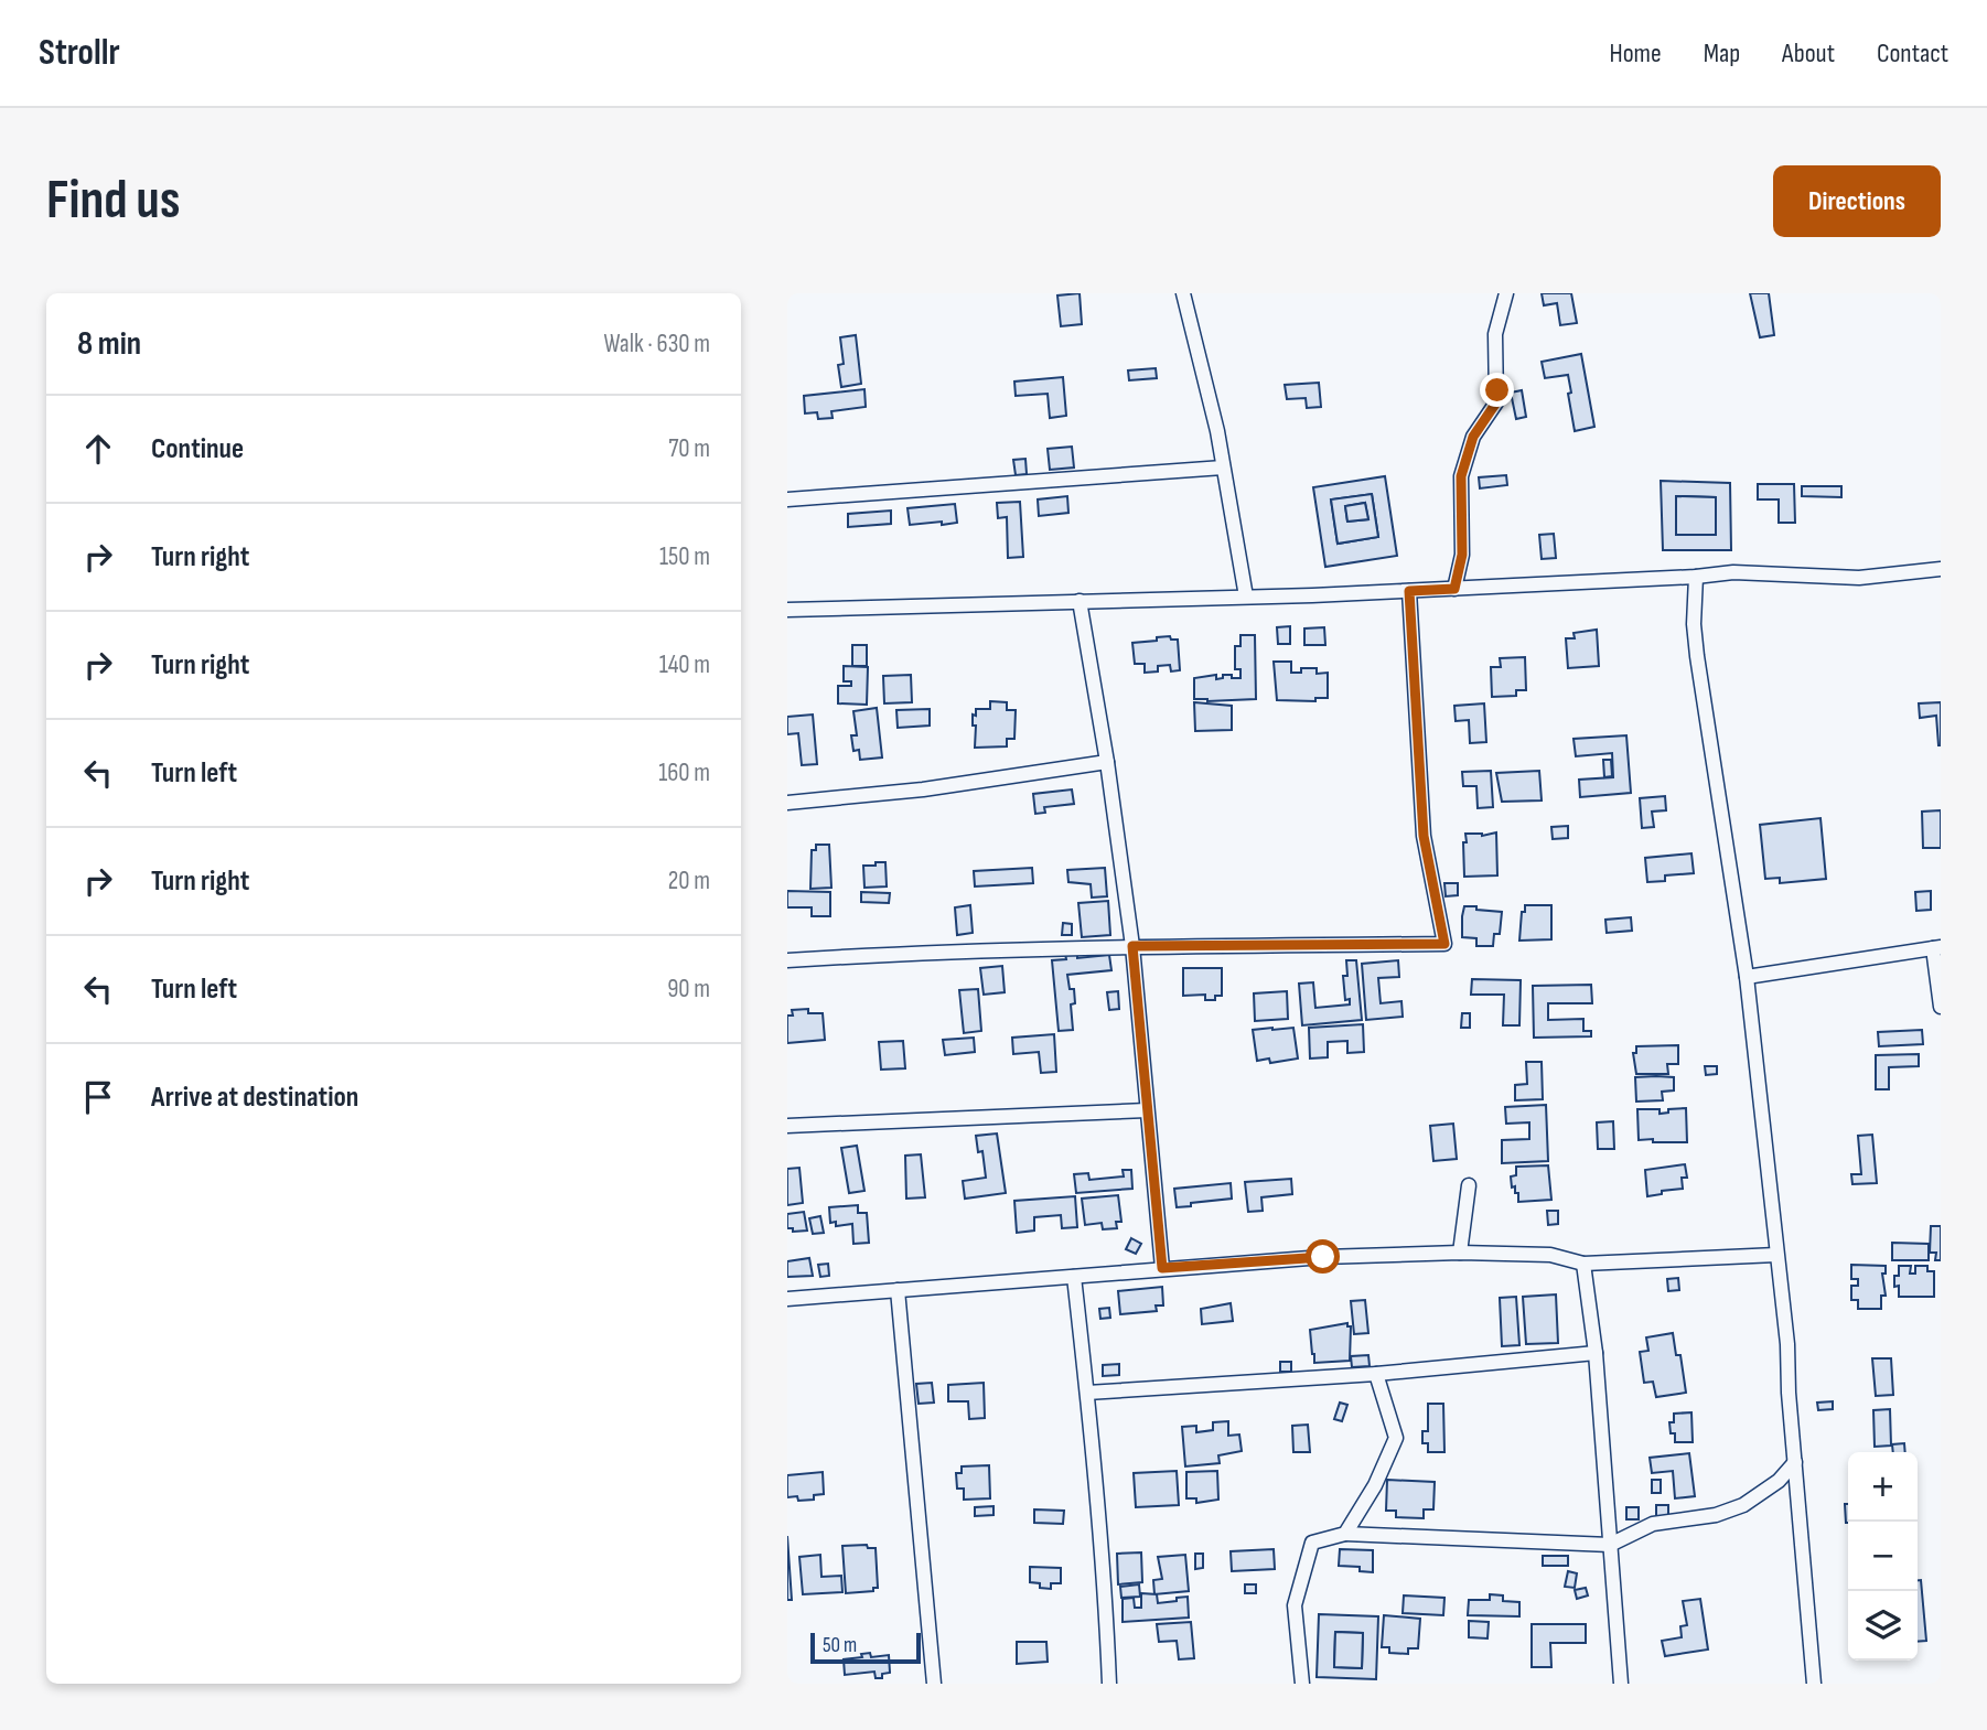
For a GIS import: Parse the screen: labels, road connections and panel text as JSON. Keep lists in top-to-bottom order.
{
  "scale_bar": "50 m",
  "page": {
    "header": "Strollr",
    "nav": [
      "Home",
      "Map",
      "About",
      "Contact"
    ],
    "buttons": "Directions",
    "title": "Find us",
    "heading": ["8 min", "Walk · 630 m"],
    "list": [
      ["Continue", "70 m"],
      ["Turn right", "150 m"],
      ["Turn right", "140 m"],
      ["Turn left", "160 m"],
      ["Turn right", "20 m"],
      ["Turn left", "90 m"],
      "Arrive at destination"
    ],
    "map_buttons": ["+", "−"],
    "scale": "50 m"
  }
}
